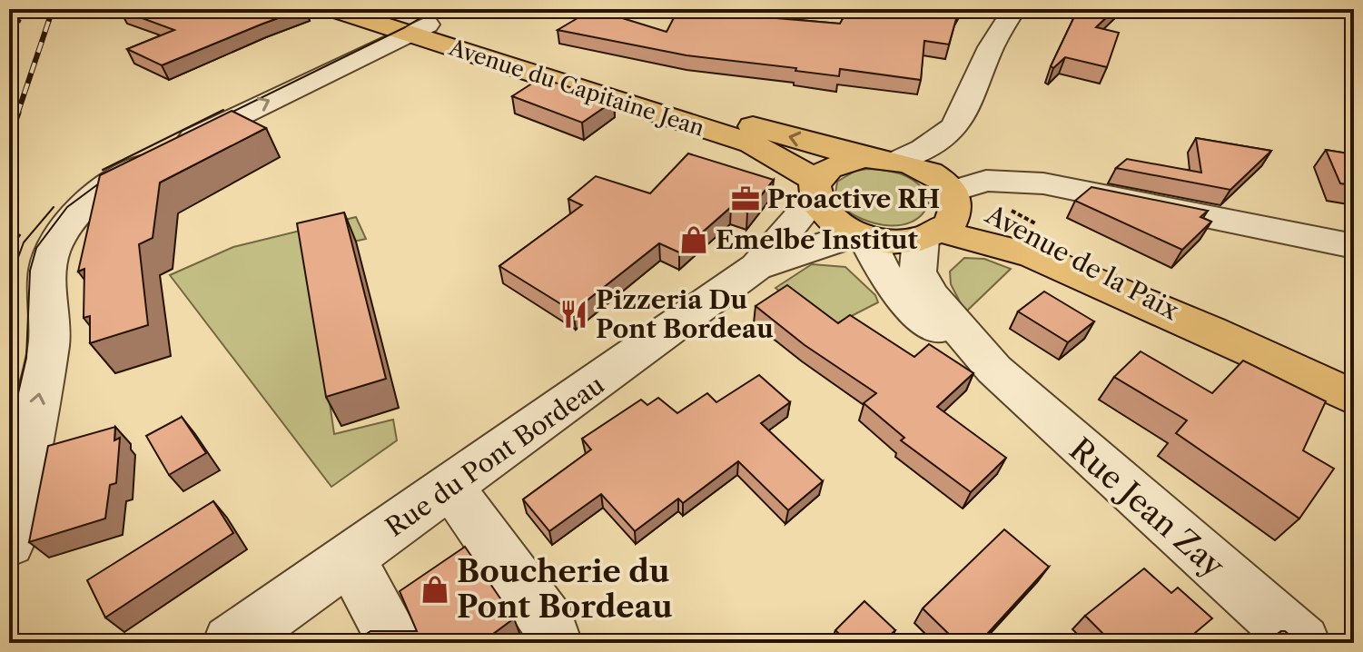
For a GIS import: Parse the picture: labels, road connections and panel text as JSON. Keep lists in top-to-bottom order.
{
  "streets": {
    "main road": ["Avenue du Capitaine Jean", "Avenue de la Paix"],
    "street": ["Rue du Pont Bordeau", "Rue Jean Zay"]
  },
  "crossings": [
    ["Avenue du Capitaine Jean", "Avenue de la Paix"],
    ["Avenue du Capitaine Jean", "Rue du Pont Bordeau"],
    ["Avenue du Capitaine Jean", "Rue Jean Zay"],
    ["Avenue de la Paix", "Rue du Pont Bordeau"],
    ["Avenue de la Paix", "Rue Jean Zay"],
    ["Rue du Pont Bordeau", "Rue Jean Zay"]
  ],
  "places": {
    "office": ["Proactive RH"],
    "shop": ["Emelbe Institut", "Boucherie du Pont Bordeau"],
    "restaurant": ["Pizzeria Du Pont Bordeau"]
  }
}
